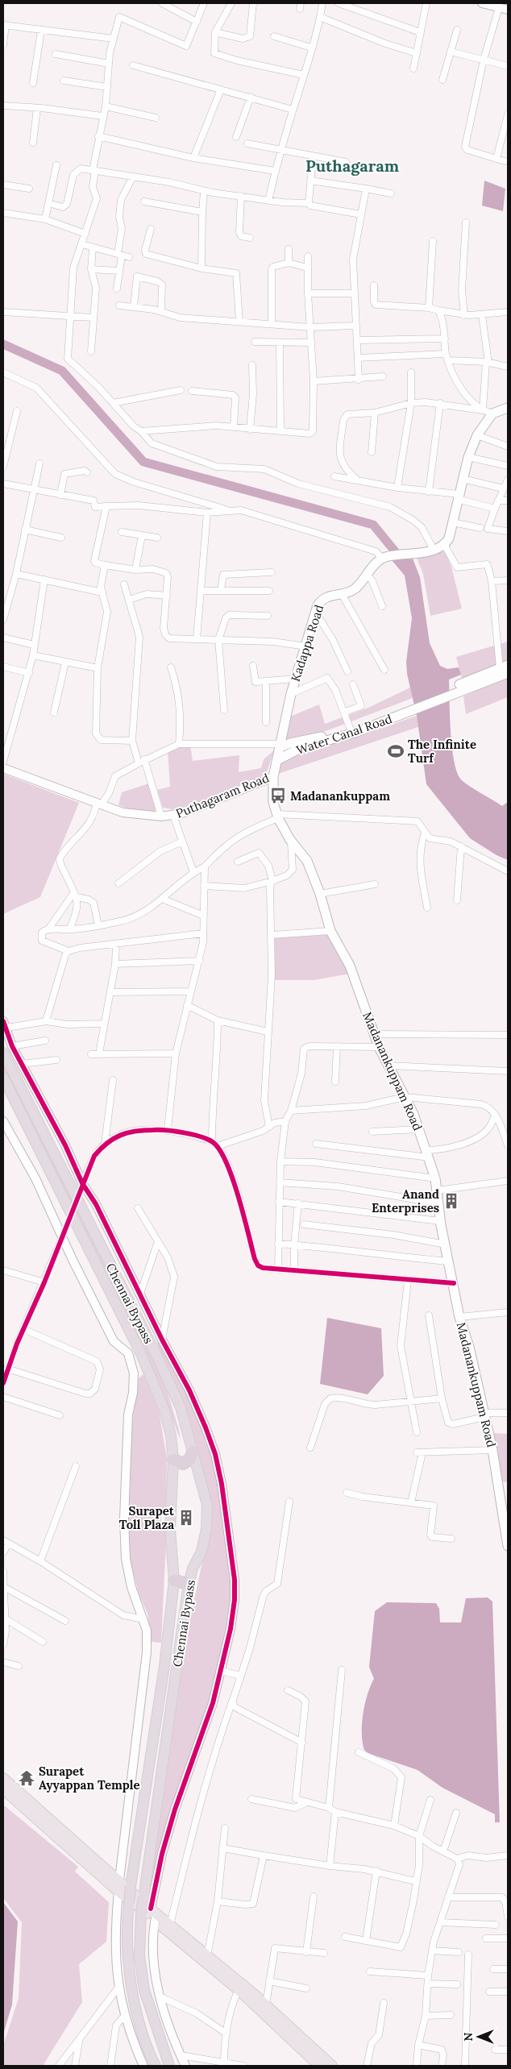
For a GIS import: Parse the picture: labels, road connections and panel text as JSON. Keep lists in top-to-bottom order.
{
  "streets": {
    "highway": ["Chennai Bypass"],
    "main road": [
      "Kadappa Road",
      "Water Canal Road",
      "Puthagaram Road",
      "Madanankuppam Road"
    ]
  },
  "crossings": [
    ["Kadappa Road", "Water Canal Road"],
    ["Kadappa Road", "Puthagaram Road"],
    ["Water Canal Road", "Puthagaram Road"],
    ["Puthagaram Road", "Madanankuppam Road"]
  ],
  "districts": ["Puthagaram"],
  "places": {
    "sports": ["The Infinite Turf"],
    "bus stop": ["Madanankuppam"],
    "building": ["Anand Enterprises", "Surapet Toll Plaza"],
    "temple": ["Surapet Ayyappan Temple"]
  },
  "north": "left"
}
